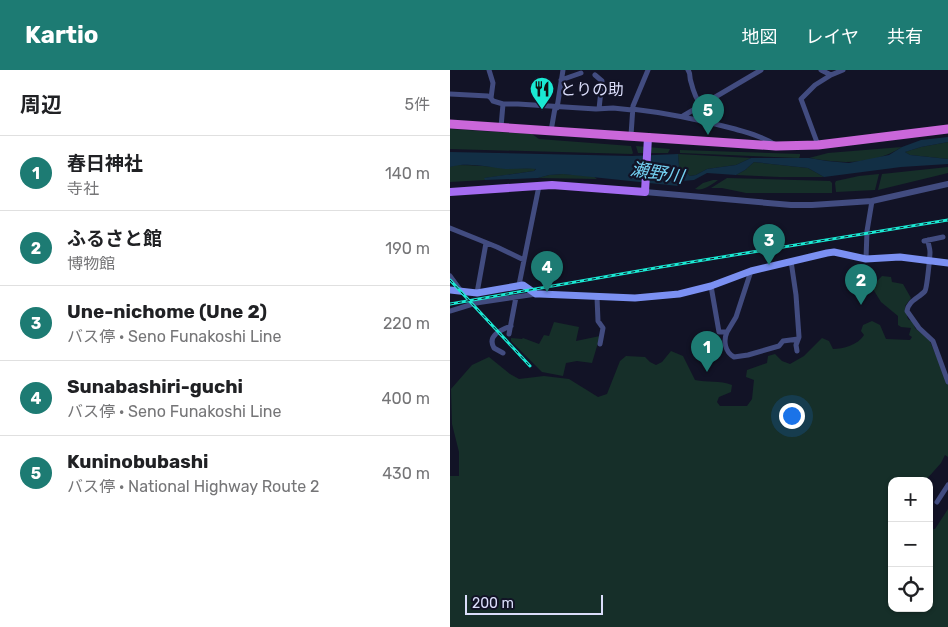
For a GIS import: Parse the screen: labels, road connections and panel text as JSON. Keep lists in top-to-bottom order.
{
  "water": ["瀬野川"],
  "places": {
    "restaurant": ["とりの助"]
  },
  "scale_bar": "200 m",
  "page": {
    "header": "Kartio",
    "nav": ["地図", "レイヤ", "共有"],
    "heading": ["周辺", "5件"],
    "pins": [
      "5",
      "3",
      "4",
      "2",
      "1"
    ],
    "list": [
      {
        "mark": "1",
        "name": "春日神社",
        "note": "寺社",
        "value": "140 m"
      },
      {
        "mark": "2",
        "name": "ふるさと館",
        "note": "博物館",
        "value": "190 m"
      },
      {
        "mark": "3",
        "name": "Une-nichome (Une 2)",
        "note": "バス停 · Seno Funakoshi Line",
        "value": "220 m"
      },
      {
        "mark": "4",
        "name": "Sunabashiri-guchi",
        "note": "バス停 · Seno Funakoshi Line",
        "value": "400 m"
      },
      {
        "mark": "5",
        "name": "Kuninobubashi",
        "note": "バス停 · National Highway Route 2",
        "value": "430 m"
      }
    ],
    "map_buttons": ["+", "−"],
    "scale": "200 m"
  }
}
